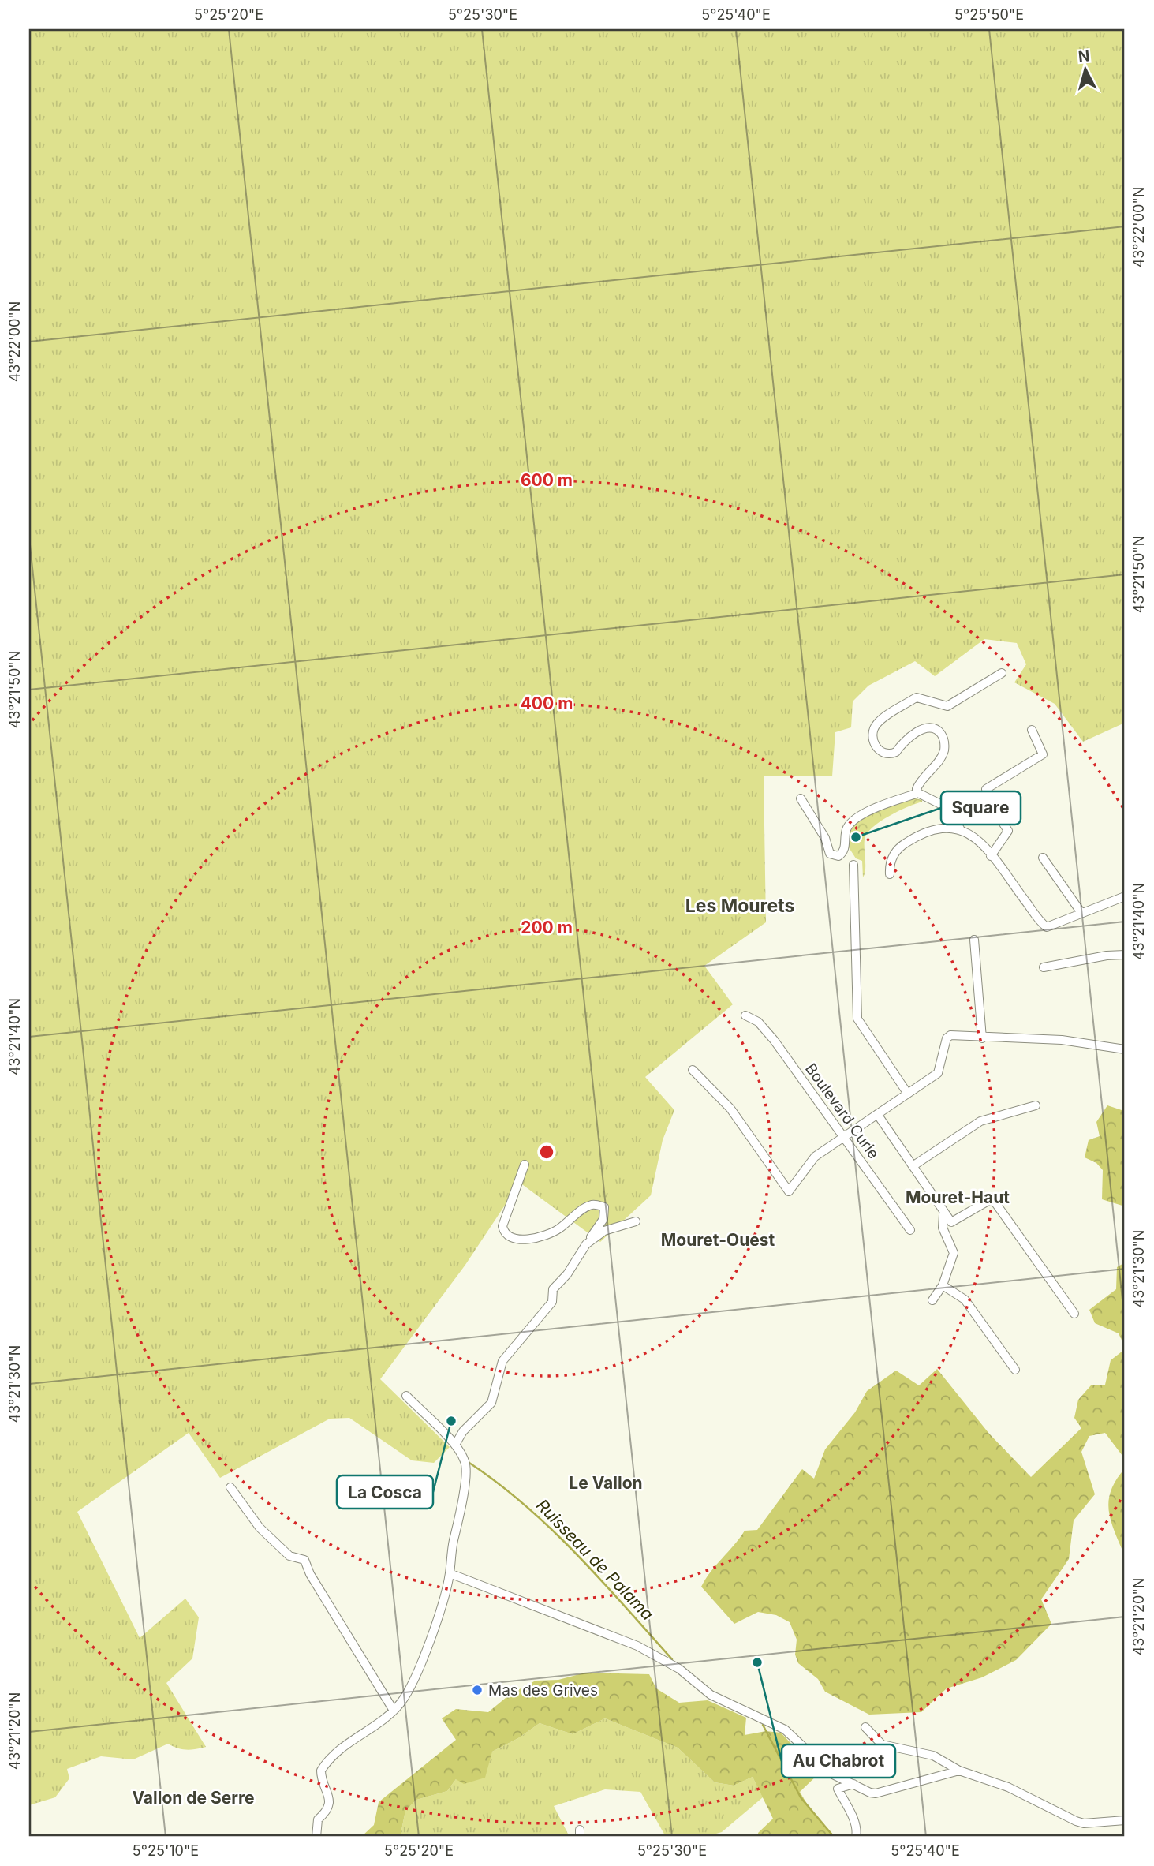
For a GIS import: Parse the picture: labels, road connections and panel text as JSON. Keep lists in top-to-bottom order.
{
  "streets": {
    "street": ["Boulevard Curie"]
  },
  "districts": [
    "Les Mourets",
    "Mouret-Haut",
    "Mouret-Ouest",
    "Le Vallon",
    "Vallon de Serre"
  ],
  "water": ["Ruisseau de Palama"],
  "places": [
    "Square",
    "La Cosca",
    "Au Chabrot",
    "Mas des Grives"
  ],
  "north": "top",
  "coordinates": [
    "5°25'20\"E",
    "5°25'30\"E",
    "5°25'40\"E",
    "5°25'50\"E",
    "43°22'00\"N",
    "43°21'50\"N",
    "43°21'40\"N",
    "43°21'30\"N",
    "43°21'20\"N",
    "5°25'10\"E"
  ],
  "rings": ["600 m", "400 m", "200 m"]
}
